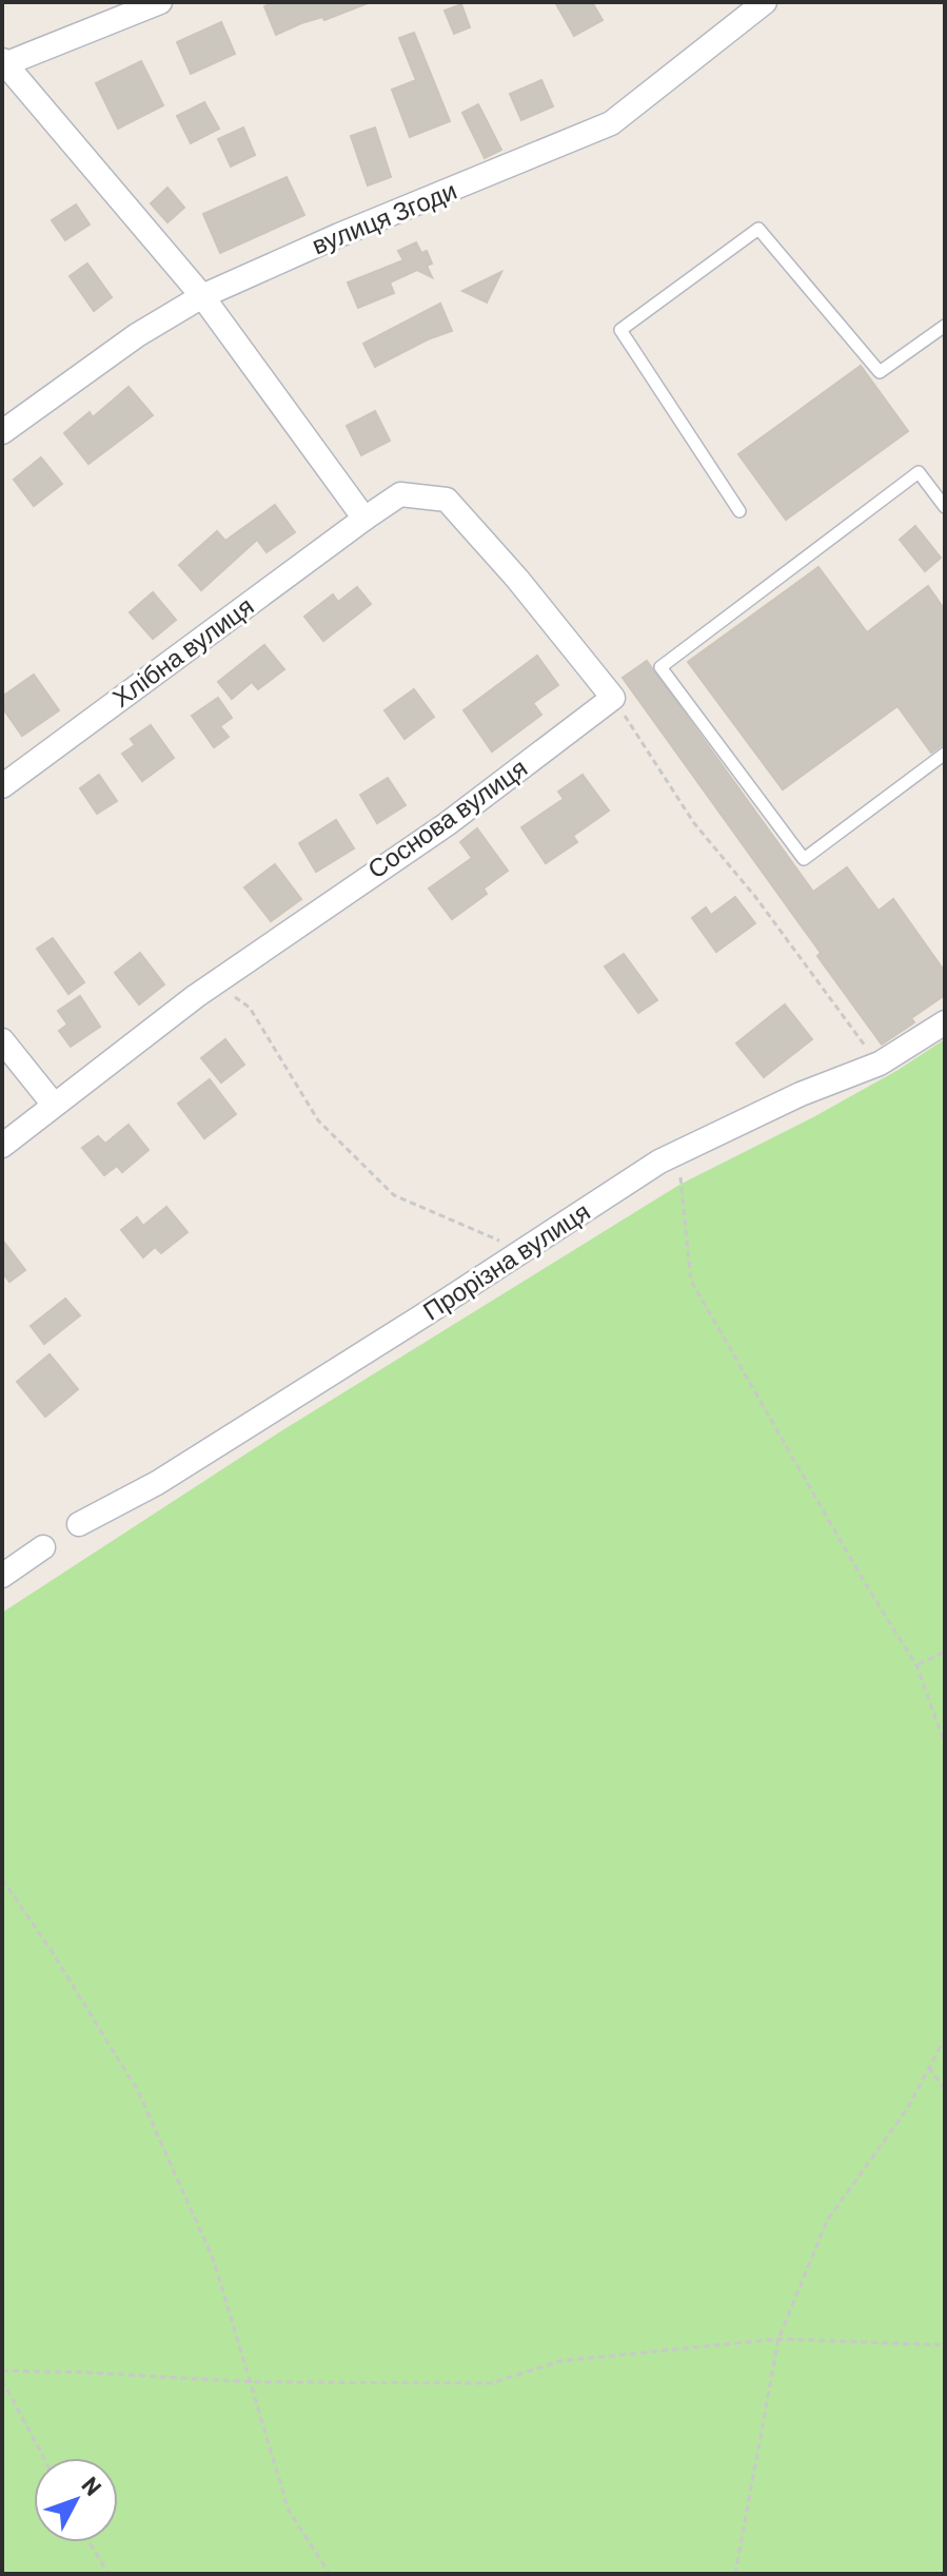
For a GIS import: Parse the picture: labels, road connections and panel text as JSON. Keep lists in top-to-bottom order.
{
  "streets": {
    "street": [
      "вулиця Згоди",
      "Хлібна вулиця",
      "Соснова вулиця",
      "Прорізна вулиця"
    ]
  },
  "north": "top right"
}
